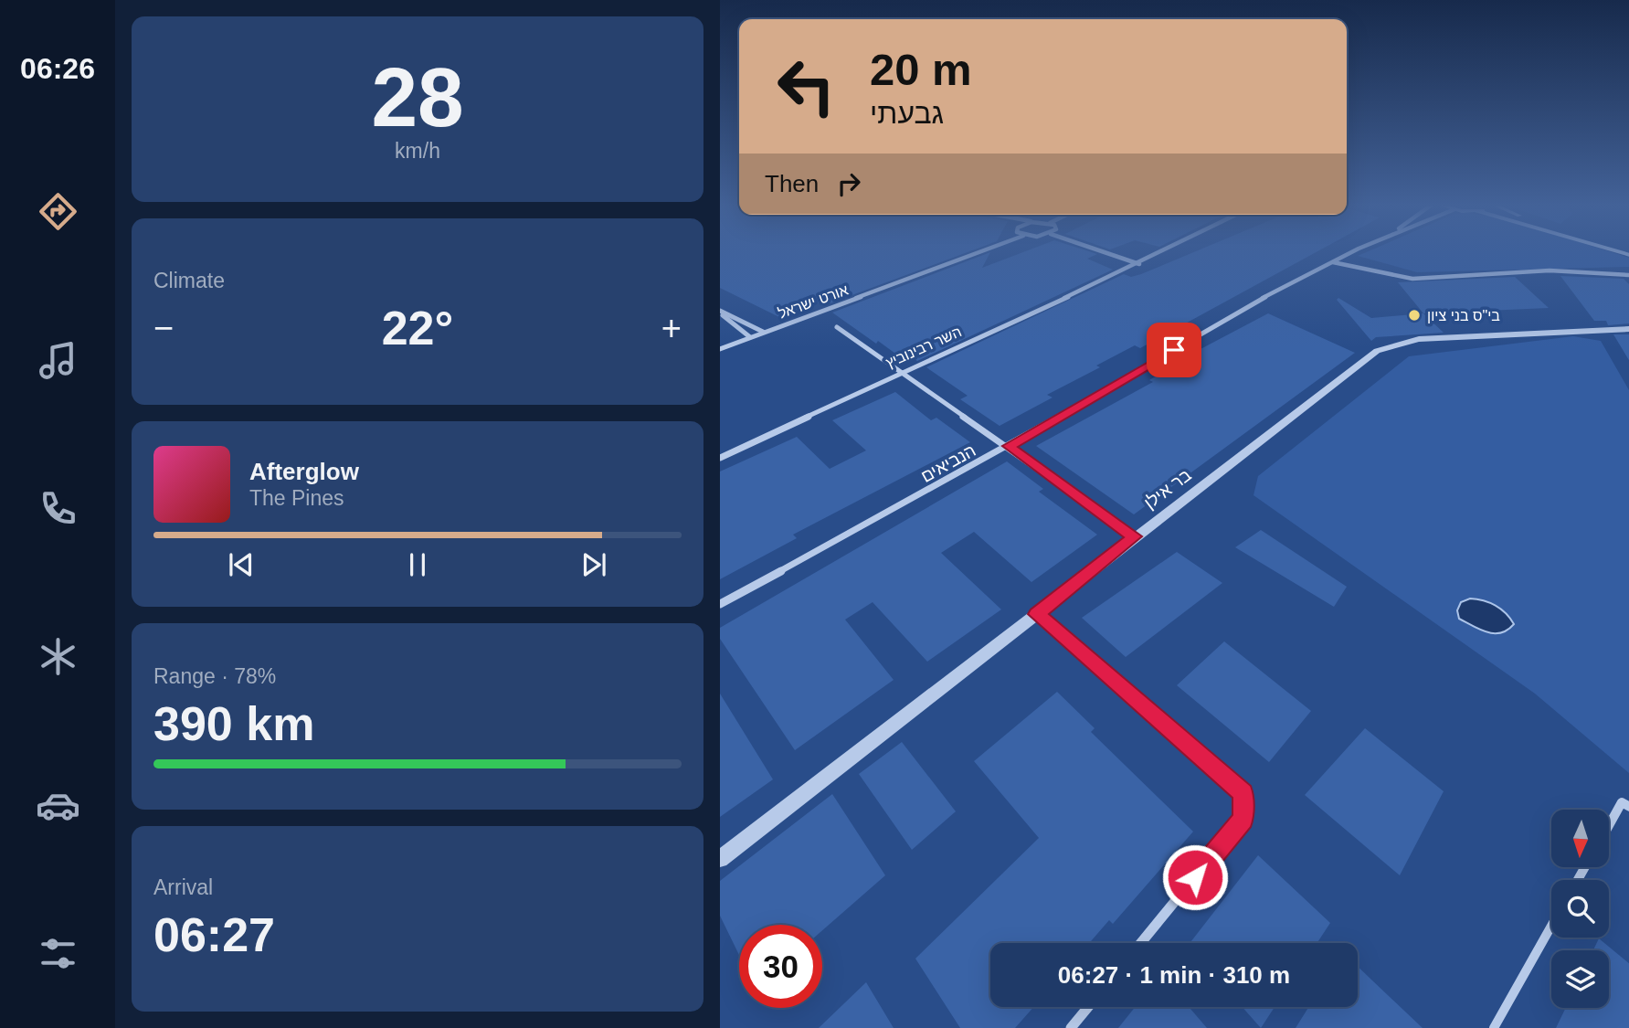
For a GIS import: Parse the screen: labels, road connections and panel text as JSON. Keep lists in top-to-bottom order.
{
  "streets": {
    "street": [
      "אורט ישראל",
      "השר רבינוביץ",
      "הנביאים",
      "בר אילן"
    ]
  },
  "places": ["בי\"ס בני ציון"],
  "north": "bottom",
  "page": {
    "tabs": "06:26",
    "tile": [
      ["28", "km/h"],
      "Climate",
      ["Range · 78%", "390 km"],
      ["Arrival", "06:27"]
    ],
    "turn": ["20 m", "גבעתי"],
    "then": "Then",
    "heat": ["−", "22°", "+"],
    "song": ["Afterglow", "The Pines"],
    "limit": "30",
    "trip": "06:27 · 1 min · 310 m"
  }
}
